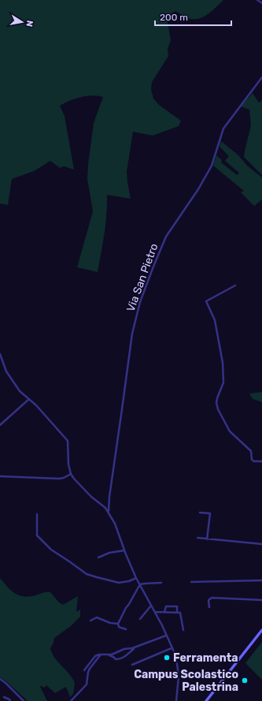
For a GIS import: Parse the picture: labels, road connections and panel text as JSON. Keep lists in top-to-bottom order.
{
  "streets": {
    "street": ["Via San Pietro"]
  },
  "places": ["Ferramenta", "Campus Scolastico Palestrina"],
  "scale_bar": "200 m",
  "north": "right"
}
